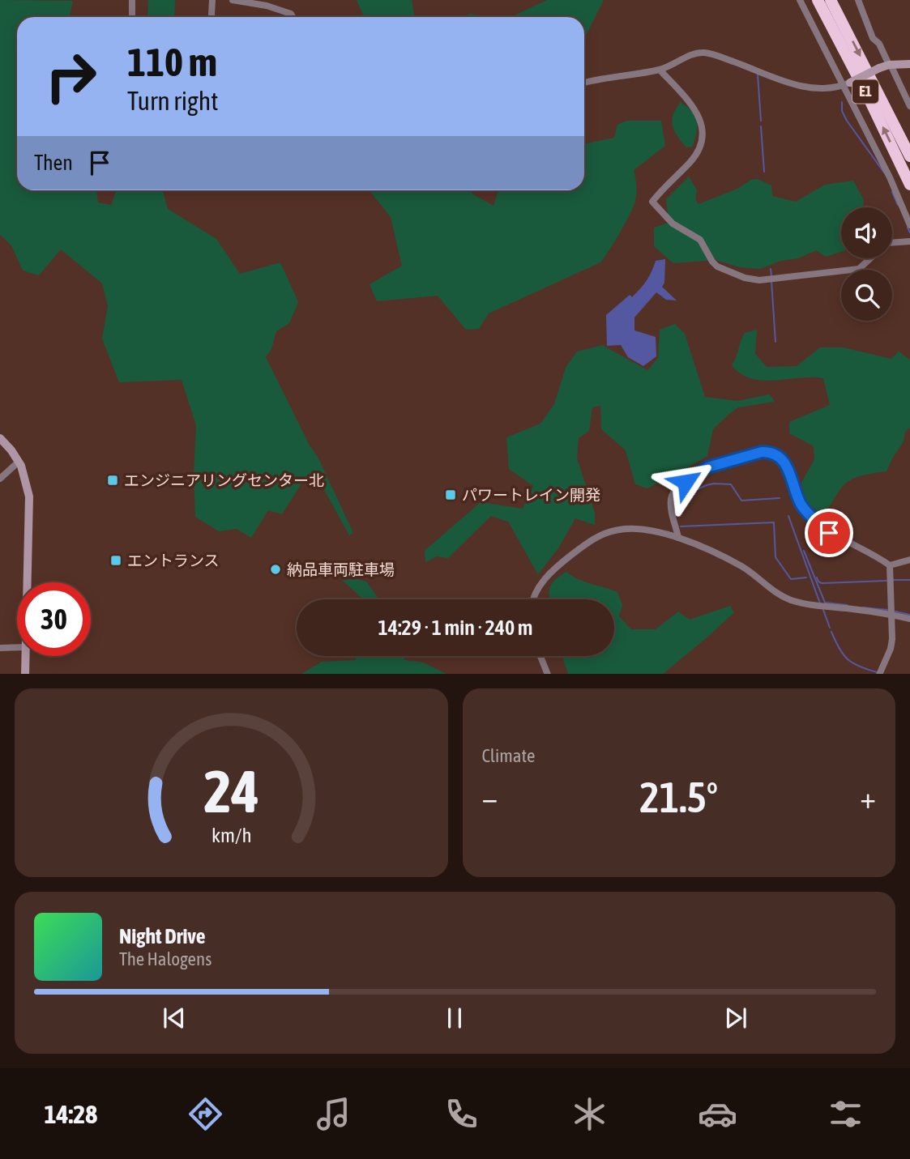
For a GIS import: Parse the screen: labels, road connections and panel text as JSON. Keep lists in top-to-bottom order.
{
  "streets": {
    "highway": ["E1"]
  },
  "places": {
    "transit": ["エンジニアリングセンター北", "パワートレイン開発", "エントランス"],
    "other": ["納品車両駐車場"]
  },
  "page": {
    "turn": ["110 m", "Turn right"],
    "then": "Then",
    "limit": "30",
    "trip": "14:29 · 1 min · 240 m",
    "tile": "Climate",
    "heat": ["−", "21.5°", "+"],
    "song": ["Night Drive", "The Halogens"],
    "tabs": "14:28",
    "gauge": ["24", "km/h"]
  }
}
